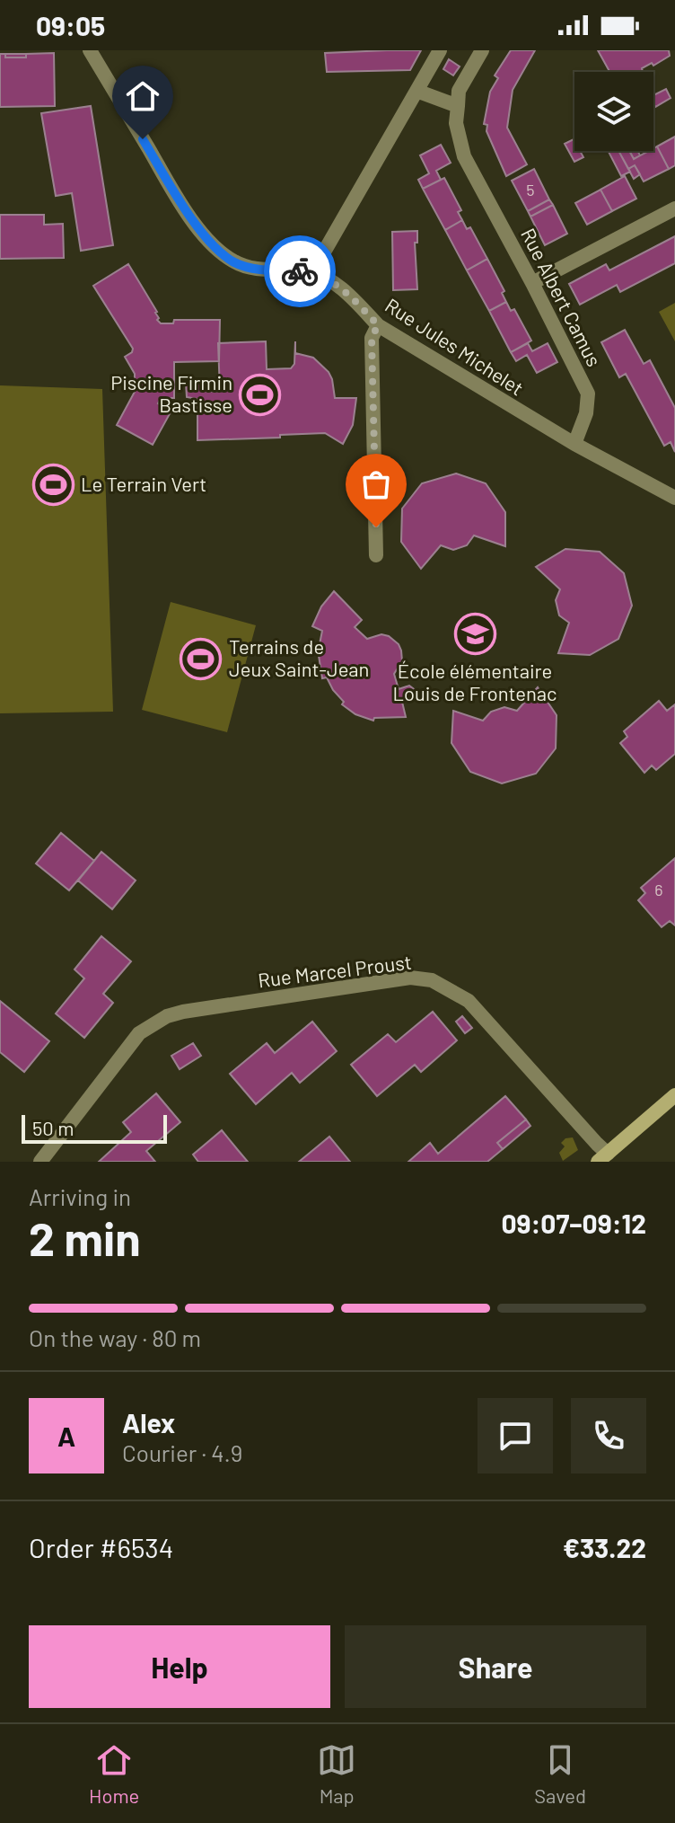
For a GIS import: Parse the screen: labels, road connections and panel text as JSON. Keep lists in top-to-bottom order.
{
  "streets": {
    "street": ["Rue Albert Camus", "Rue Jules Michelet", "Rue Marcel Proust"]
  },
  "crossings": [
    ["Rue Albert Camus", "Rue Jules Michelet"]
  ],
  "places": {
    "sports": ["Piscine Firmin Bastisse", "Le Terrain Vert", "Terrains de Jeux Saint-Jean"],
    "school or university": ["École élémentaire Louis de Frontenac"]
  },
  "house_numbers": ["5", "6"],
  "scale_bar": "50 m",
  "page": {
    "status": "09:05",
    "scale": "50 m",
    "heading": ["2 min", "Arriving in", "09:07–09:12"],
    "panel": [
      "Alex",
      "Courier · 4.9",
      "Order #6534",
      "€33.22"
    ],
    "bar": "On the way · 80 m",
    "round": "A",
    "buttons": ["Help", "Share"],
    "tabs": ["Home", "Map", "Saved"]
  }
}
